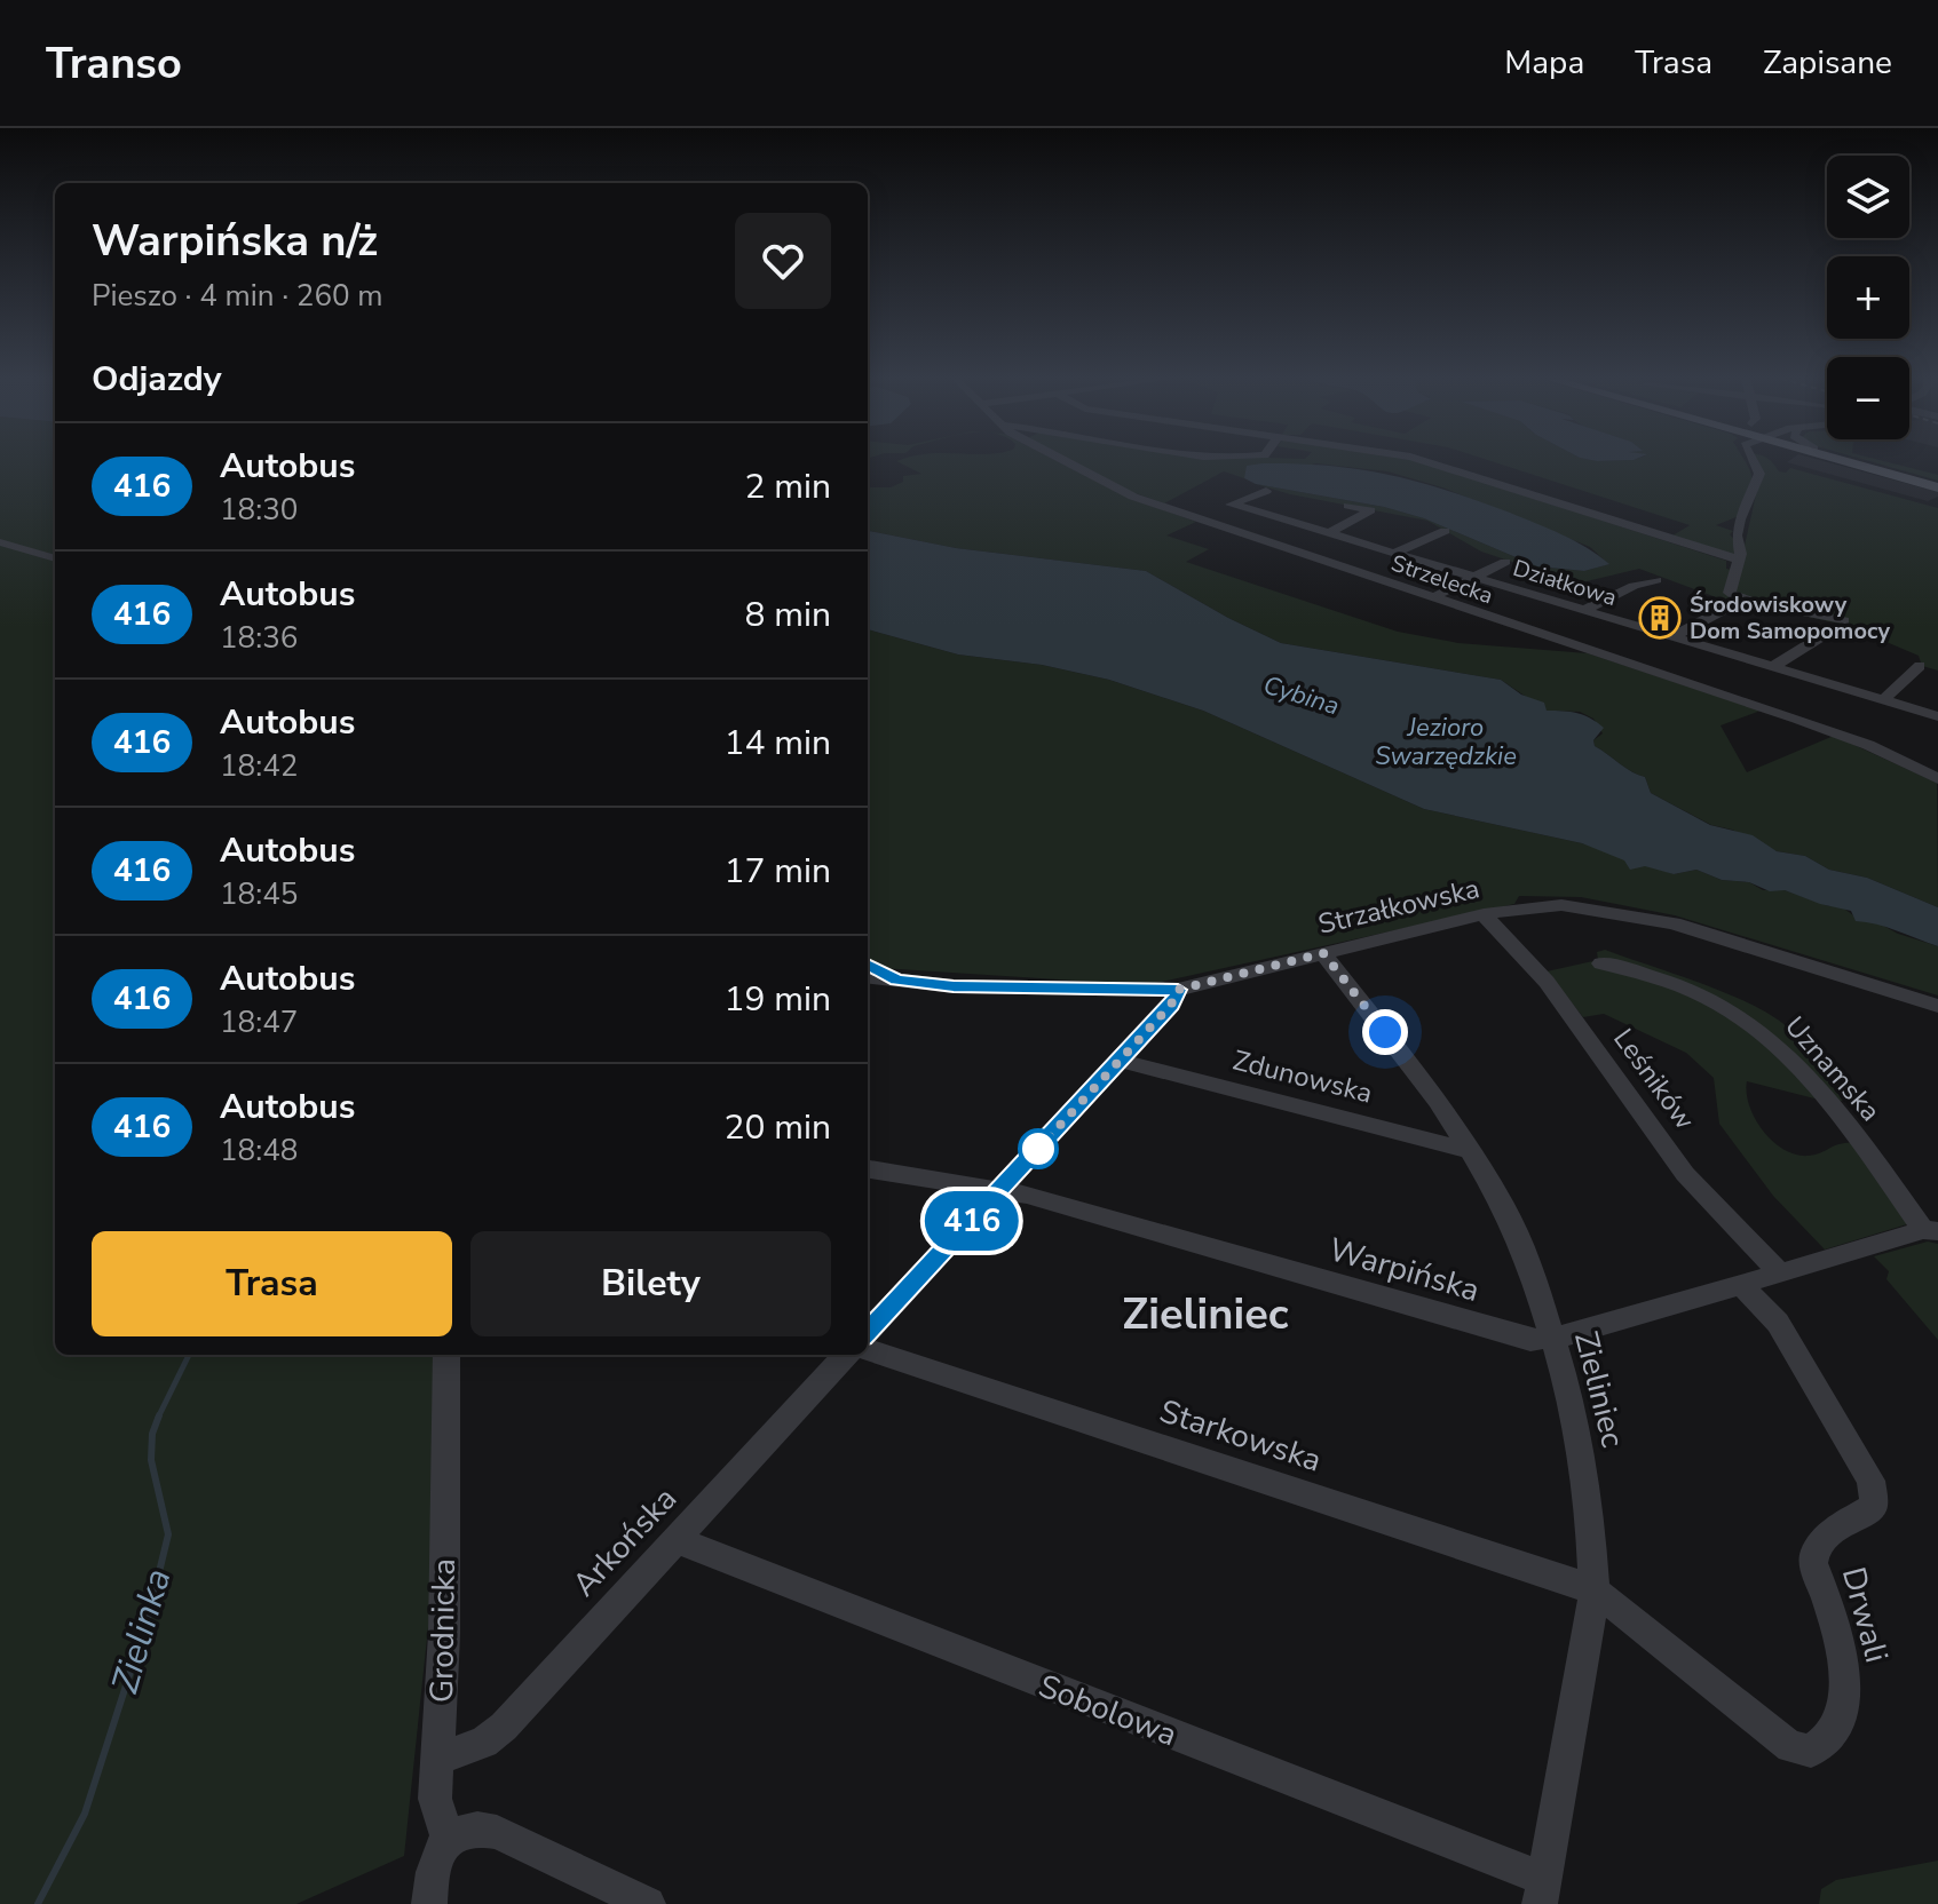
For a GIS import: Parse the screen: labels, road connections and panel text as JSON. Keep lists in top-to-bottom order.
{
  "streets": {
    "street": [
      "Strzelecka",
      "Działkowa",
      "Strzałkowska",
      "Uznamska",
      "Zdunowska",
      "Leśników",
      "Warpińska",
      "Zieliniec",
      "Starkowska",
      "Arkońska",
      "Drwali",
      "Grodnicka",
      "Sobolowa"
    ]
  },
  "crossings": [
    ["Strzałkowska", "Leśników"],
    ["Strzałkowska", "Zieliniec"],
    ["Uznamska", "Warpińska"],
    ["Zdunowska", "Zieliniec"],
    ["Leśników", "Warpińska"],
    ["Warpińska", "Zieliniec"],
    ["Warpińska", "Drwali"],
    ["Zieliniec", "Starkowska"],
    ["Zieliniec", "Drwali"],
    ["Zieliniec", "Sobolowa"],
    ["Starkowska", "Drwali"],
    ["Arkońska", "Grodnicka"],
    ["Arkońska", "Sobolowa"]
  ],
  "districts": ["Zieliniec"],
  "water": ["Cybina", "Jezioro Swarzędzkie", "Zielinka"],
  "places": {
    "building": ["Środowiskowy Dom Samopomocy"]
  },
  "lines": ["bus line 416"],
  "page": {
    "header": "Transo",
    "nav": ["Mapa", "Trasa", "Zapisane"],
    "on_map": "416",
    "map_buttons": ["+", "−"],
    "heading": [
      ["Warpińska n/ż", "Pieszo · 4 min · 260 m"],
      "Odjazdy"
    ],
    "list": [
      {
        "mark": "416",
        "name": "Autobus",
        "note": "18:30",
        "value": "2 min"
      },
      {
        "mark": "416",
        "name": "Autobus",
        "note": "18:36",
        "value": "8 min"
      },
      {
        "mark": "416",
        "name": "Autobus",
        "note": "18:42",
        "value": "14 min"
      },
      {
        "mark": "416",
        "name": "Autobus",
        "note": "18:45",
        "value": "17 min"
      },
      {
        "mark": "416",
        "name": "Autobus",
        "note": "18:47",
        "value": "19 min"
      },
      {
        "mark": "416",
        "name": "Autobus",
        "note": "18:48",
        "value": "20 min"
      }
    ],
    "buttons": ["Trasa", "Bilety"]
  }
}
